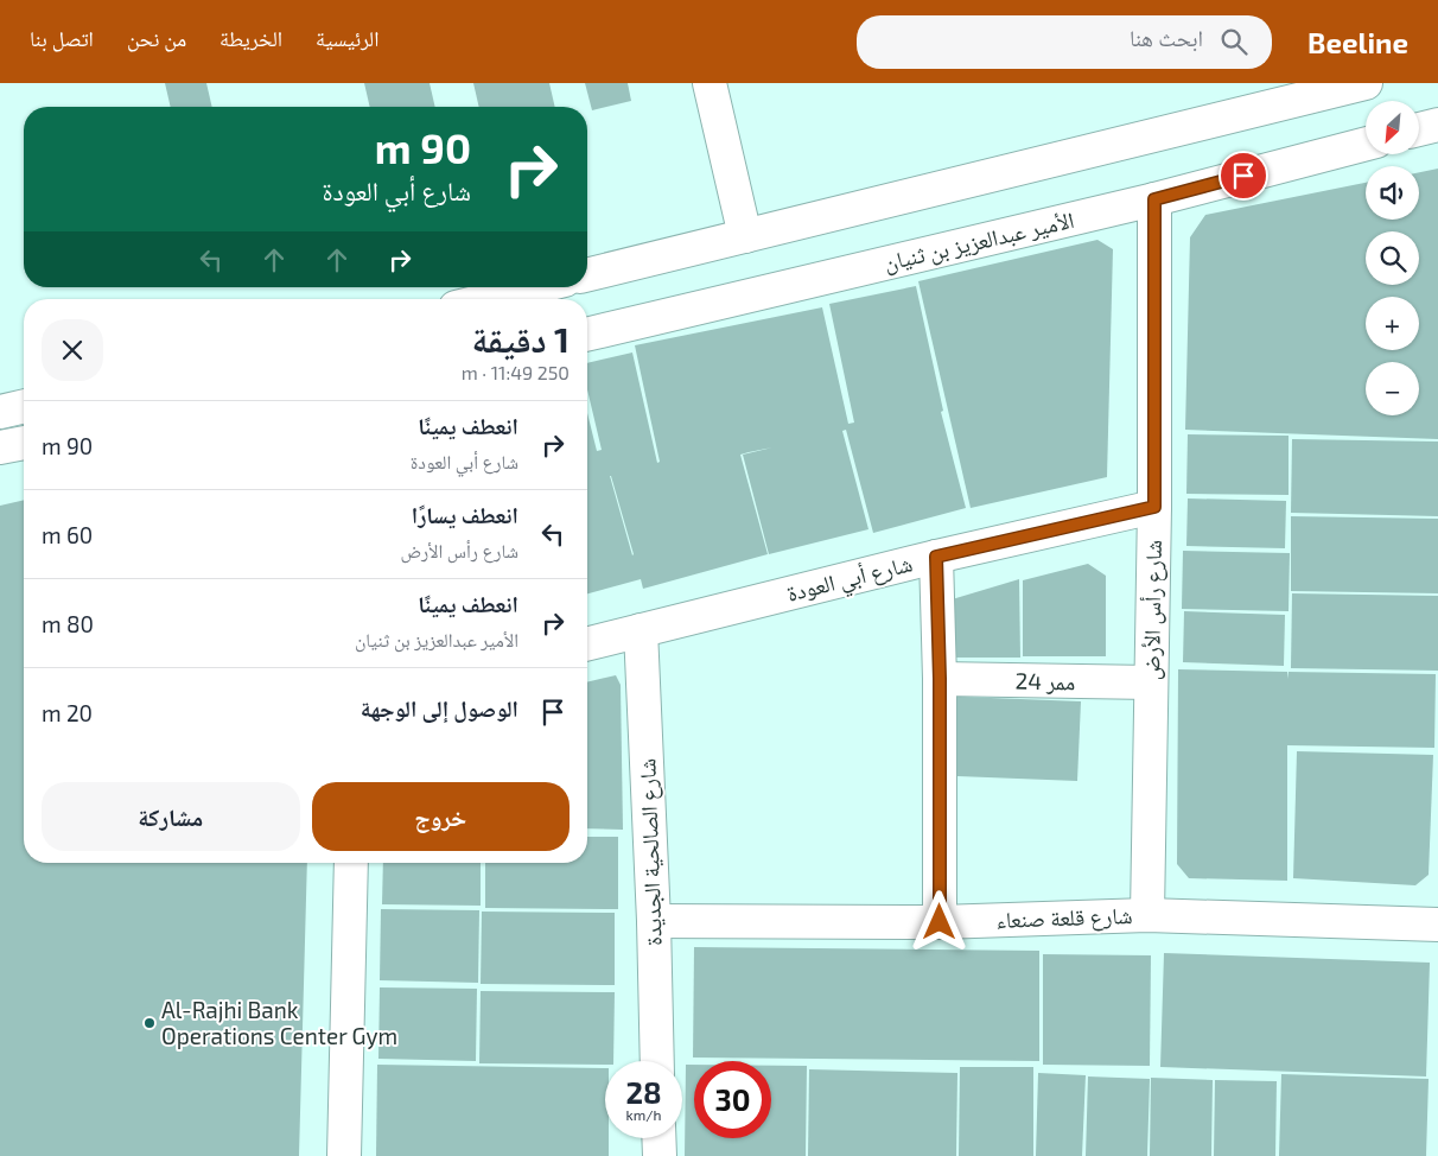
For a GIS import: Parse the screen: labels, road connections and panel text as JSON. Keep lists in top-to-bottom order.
{
  "streets": {
    "street": [
      "الأمير عبدالعزيز بن ثنيان",
      "شارع أبي العودة",
      "شارع رأس الأرض",
      "ممر 24",
      "شارع الصالحية الجديدة",
      "شارع قلعة صنعاء"
    ]
  },
  "crossings": [
    ["الأمير عبدالعزيز بن ثنيان", "شارع رأس الأرض"],
    ["شارع أبي العودة", "شارع رأس الأرض"],
    ["شارع أبي العودة", "شارع الصالحية الجديدة"],
    ["شارع رأس الأرض", "ممر 24"],
    ["شارع رأس الأرض", "شارع قلعة صنعاء"],
    ["شارع الصالحية الجديدة", "شارع قلعة صنعاء"]
  ],
  "places": ["Al-Rajhi Bank Operations Center Gym"],
  "north": "bottom left",
  "page": {
    "header": "Beeline",
    "search": "ابحث هنا",
    "nav": [
      "الرئيسية",
      "الخريطة",
      "من نحن",
      "اتصل بنا"
    ],
    "map_buttons": ["+", "−"],
    "turn": ["90 m", "شارع أبي العودة"],
    "heading": ["1 دقيقة", "250 m · 11:49"],
    "list": [
      {
        "name": "انعطف يمينًا",
        "note": "شارع أبي العودة",
        "value": "90 m"
      },
      {
        "name": "انعطف يسارًا",
        "note": "شارع رأس الأرض",
        "value": "60 m"
      },
      {
        "name": "انعطف يمينًا",
        "note": "الأمير عبدالعزيز بن ثنيان",
        "value": "80 m"
      },
      {
        "name": "الوصول إلى الوجهة",
        "value": "20 m"
      }
    ],
    "buttons": ["خروج", "مشاركة"],
    "speed": "28 km/h",
    "limit": "30"
  }
}
